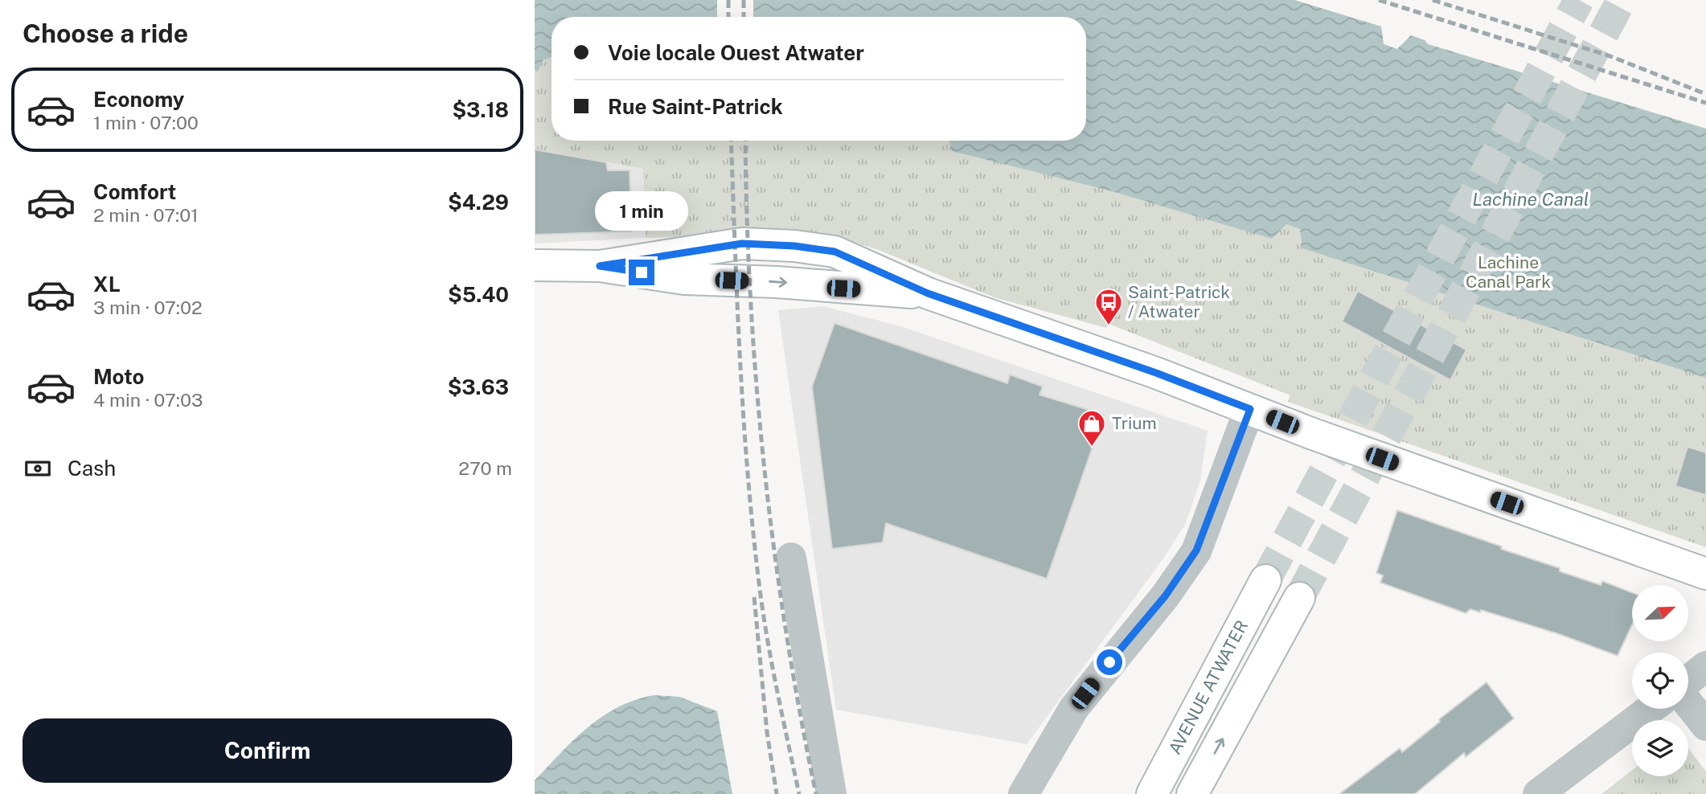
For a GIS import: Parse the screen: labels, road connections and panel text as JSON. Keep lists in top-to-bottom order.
{
  "streets": {
    "main road": ["AVENUE ATWATER"]
  },
  "water": ["Lachine Canal"],
  "parks": ["Lachine Canal Park"],
  "places": {
    "bus stop": ["Saint-Patrick / Atwater"],
    "shop": ["Trium"]
  },
  "north": "top right",
  "page": {
    "heading": "Choose a ride",
    "banner": ["Voie locale Ouest Atwater", "Rue Saint-Patrick"],
    "list": [
      {
        "name": "Economy",
        "note": "1 min · 07:00",
        "value": "$3.18"
      },
      {
        "name": "Comfort",
        "note": "2 min · 07:01",
        "value": "$4.29"
      },
      {
        "name": "XL",
        "note": "3 min · 07:02",
        "value": "$5.40"
      },
      {
        "name": "Moto",
        "note": "4 min · 07:03",
        "value": "$3.63"
      }
    ],
    "bubble": "1 min",
    "pay": ["Cash", "270 m"],
    "buttons": "Confirm"
  }
}
